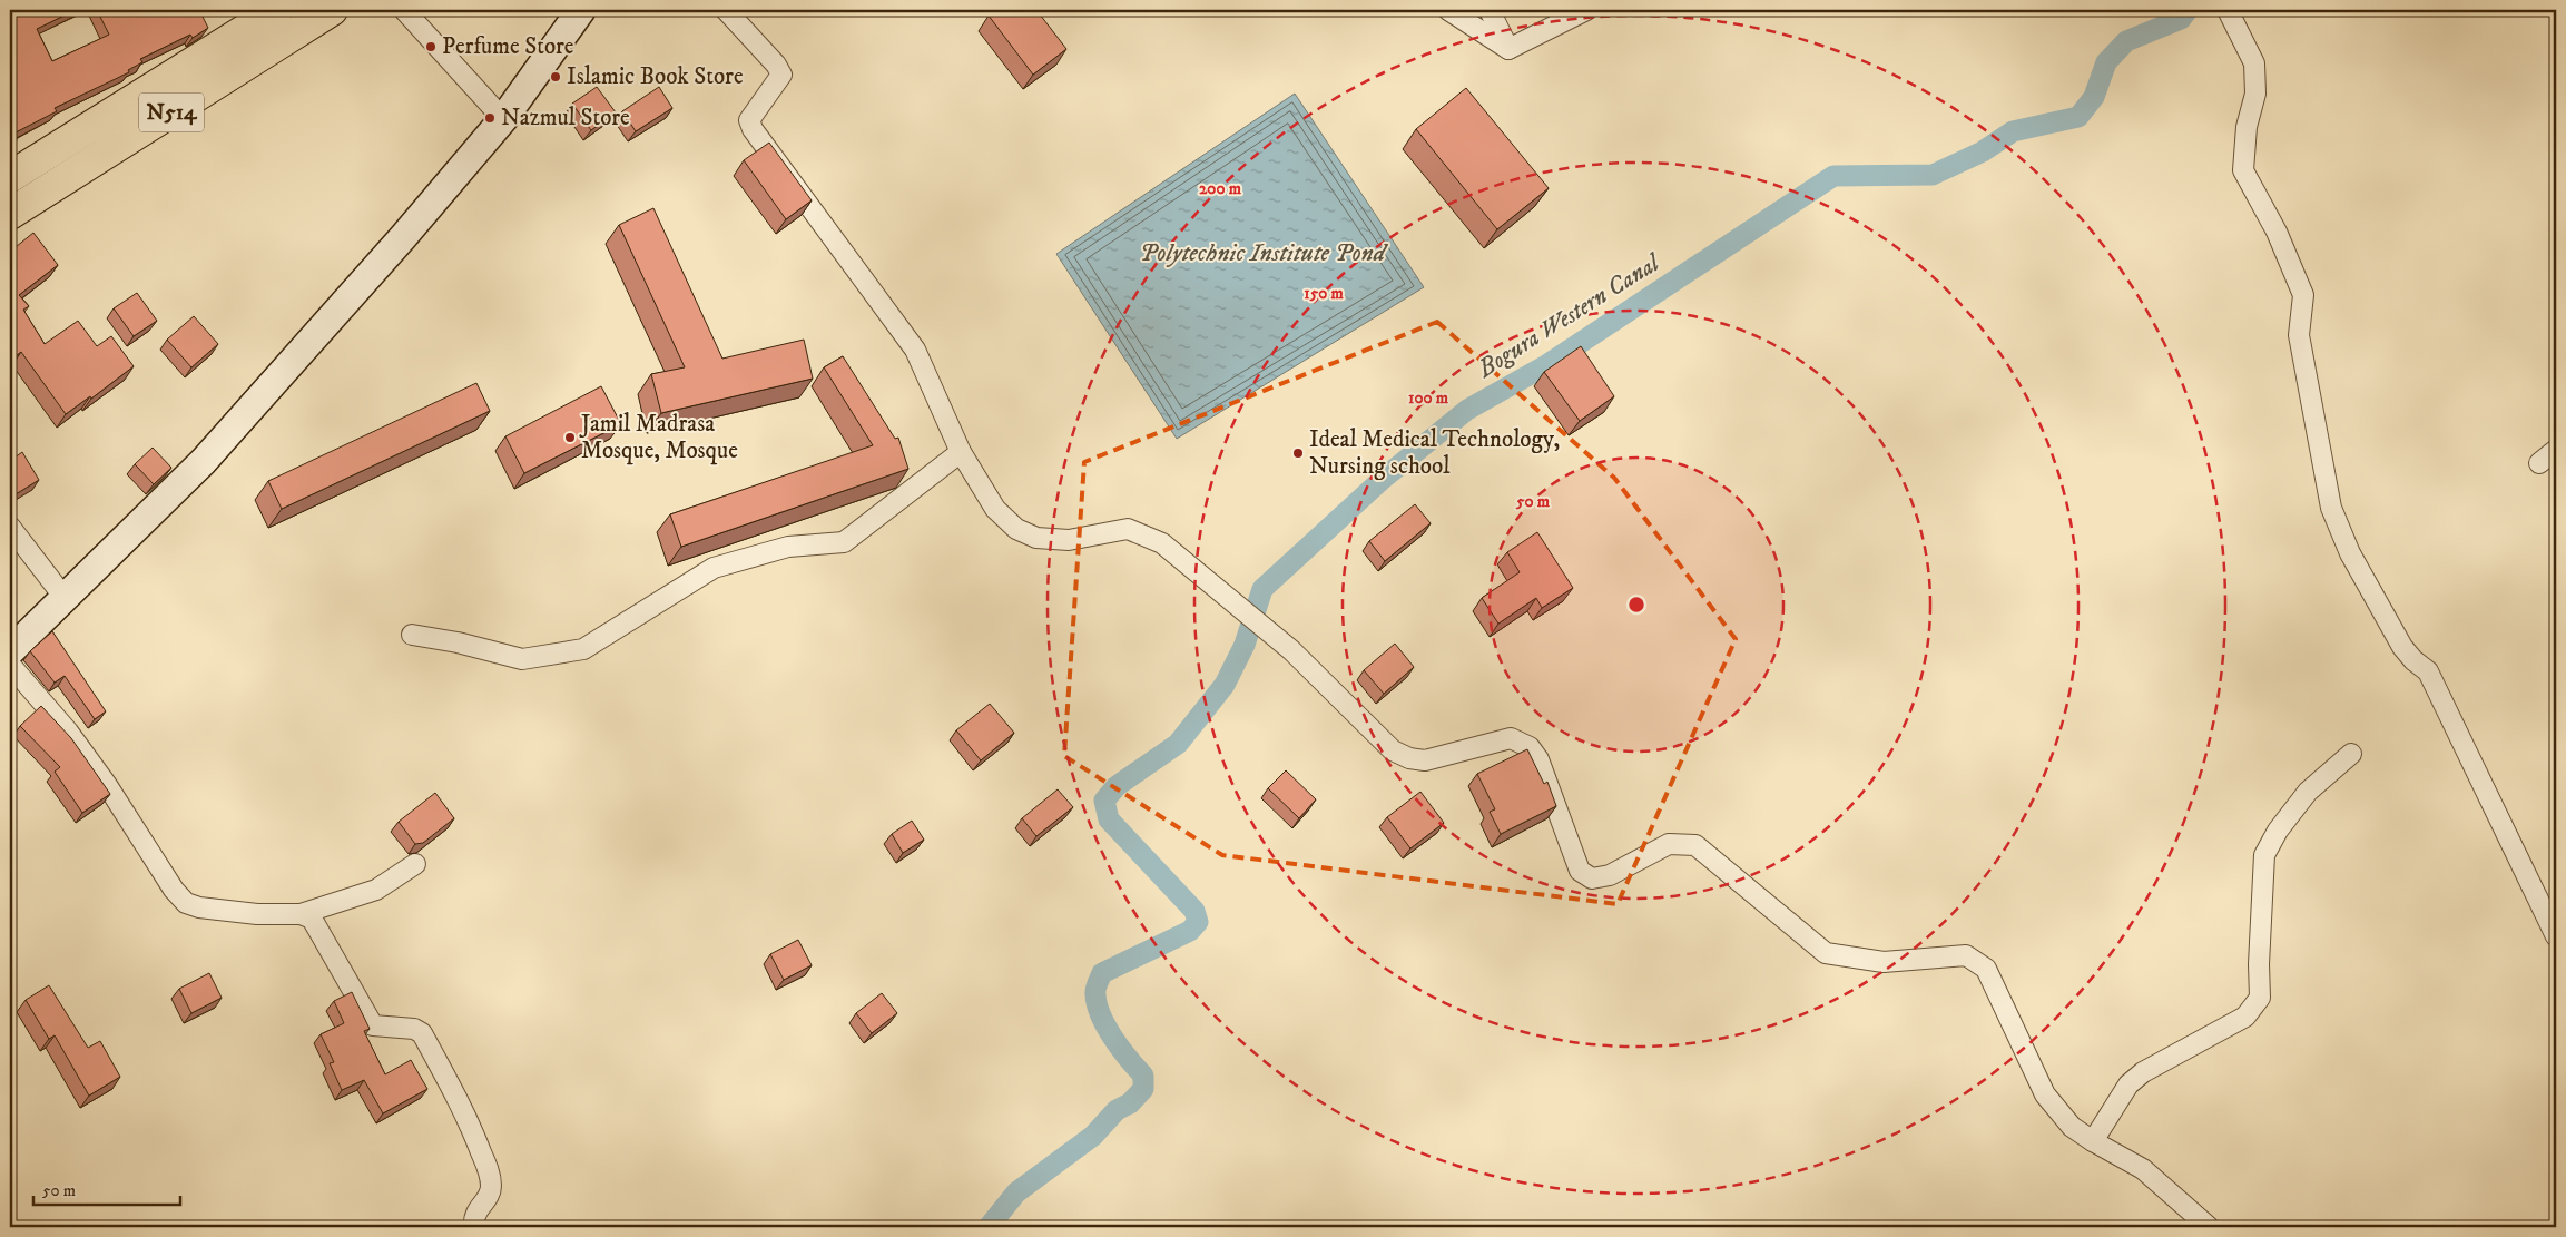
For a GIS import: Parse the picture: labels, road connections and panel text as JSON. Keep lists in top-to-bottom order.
{
  "streets": {
    "highway": ["N514"]
  },
  "water": ["Polytechnic Institute Pond", "Bogura Western Canal"],
  "places": [
    "Perfume Store",
    "Islamic Book Store",
    "Nazmul Store",
    "Jamil Madrasa Mosque, Mosque",
    "Ideal Medical Technology, Nursing school"
  ],
  "scale_bar": "50 m",
  "rings": [
    "200 m",
    "150 m",
    "100 m",
    "50 m"
  ]
}
